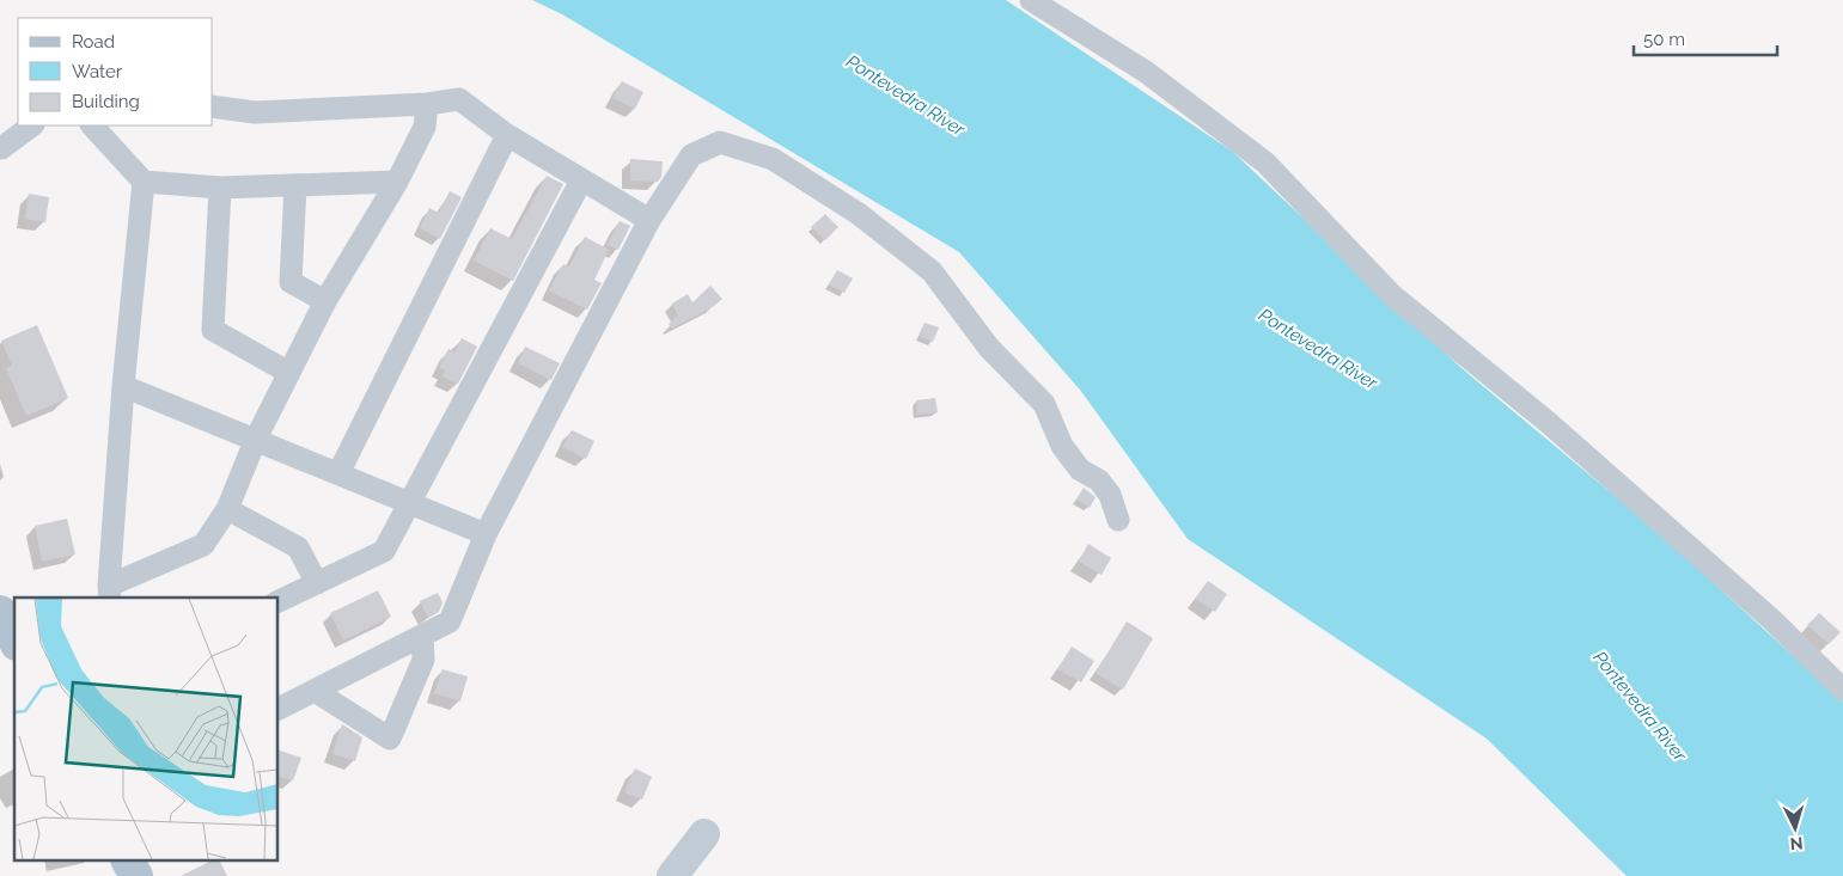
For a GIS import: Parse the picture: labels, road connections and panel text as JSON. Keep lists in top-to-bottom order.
{
  "water": ["Pontevedra River"],
  "legend": ["Road", "Water", "Building"],
  "scale_bar": "50 m",
  "north": "bottom"
}
